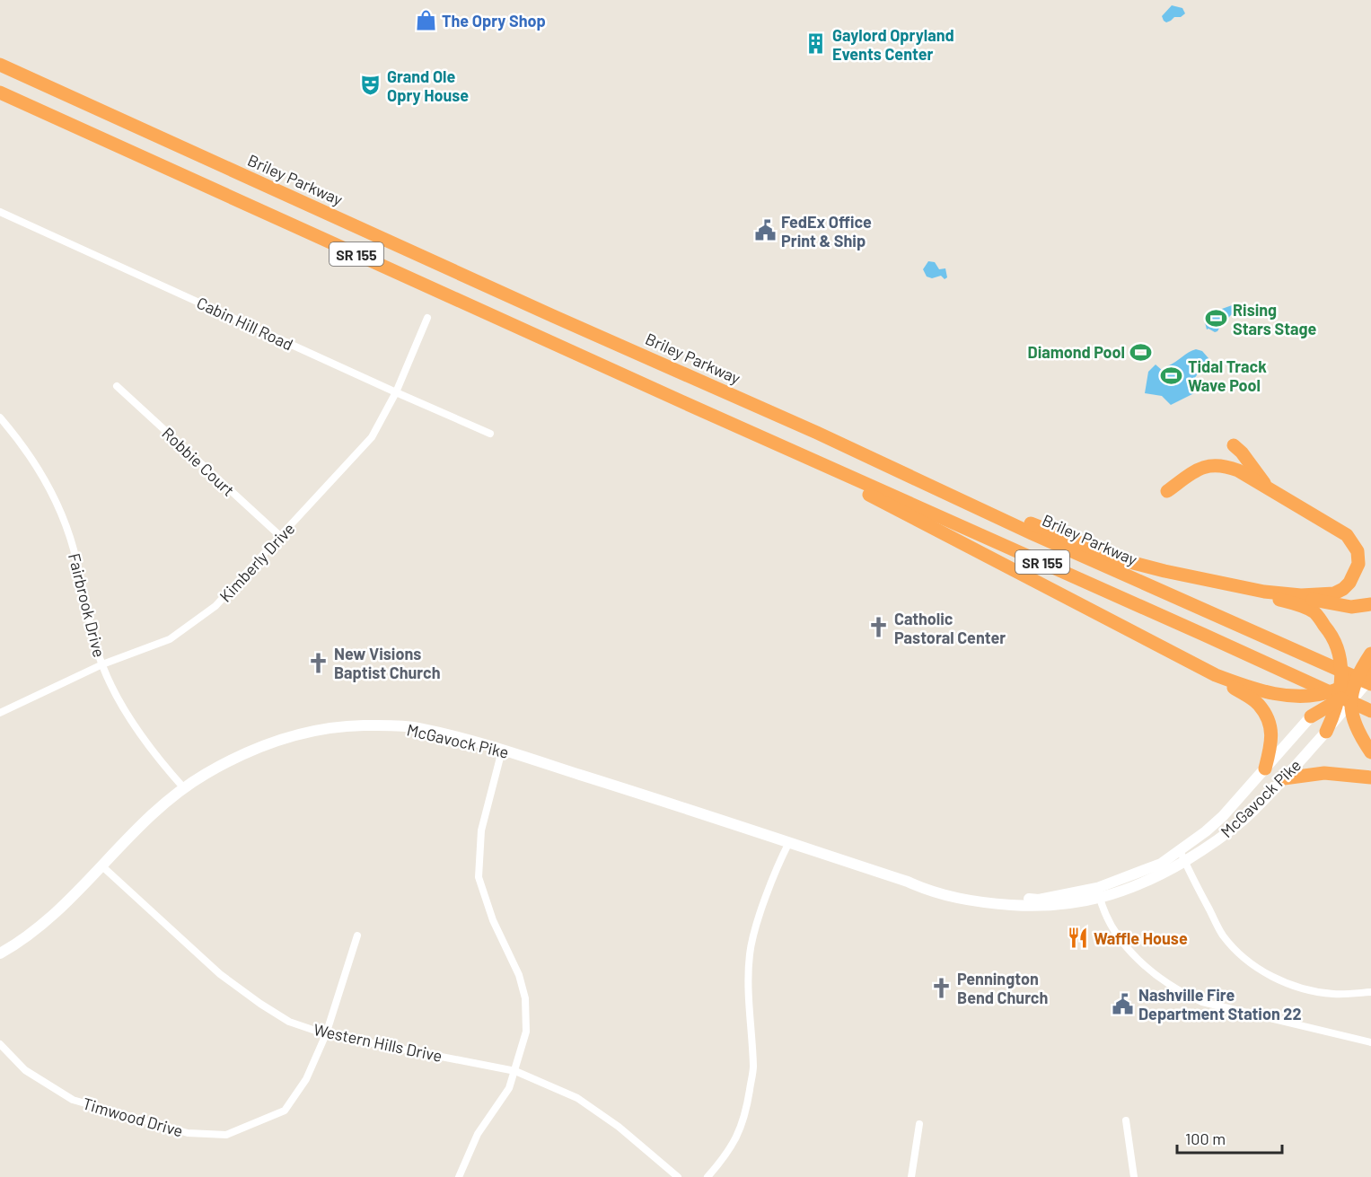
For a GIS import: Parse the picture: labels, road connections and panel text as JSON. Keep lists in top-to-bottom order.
{
  "streets": {
    "highway": ["Briley Parkway", "SR 155"],
    "main road": ["McGavock Pike"],
    "street": [
      "Cabin Hill Road",
      "Robbie Court",
      "Kimberly Drive",
      "Fairbrook Drive",
      "Western Hills Drive",
      "Timwood Drive"
    ]
  },
  "crossings": [
    ["Cabin Hill Road", "Kimberly Drive"],
    ["Robbie Court", "Kimberly Drive"],
    ["Kimberly Drive", "Fairbrook Drive"],
    ["Fairbrook Drive", "McGavock Pike"],
    ["McGavock Pike", "Western Hills Drive"],
    ["Western Hills Drive", "Timwood Drive"]
  ],
  "places": {
    "shop": ["The Opry Shop"],
    "building": ["Gaylord Opryland Events Center"],
    "theatre": ["Grand Ole Opry House"],
    "public building": ["FedEx Office Print & Ship", "Nashville Fire Department Station 22"],
    "sports": ["Rising Stars Stage", "Diamond Pool", "Tidal Track Wave Pool"],
    "church": ["Catholic Pastoral Center", "New Visions Baptist Church", "Pennington Bend Church"],
    "restaurant": ["Waffle House"]
  },
  "scale_bar": "100 m"
}
